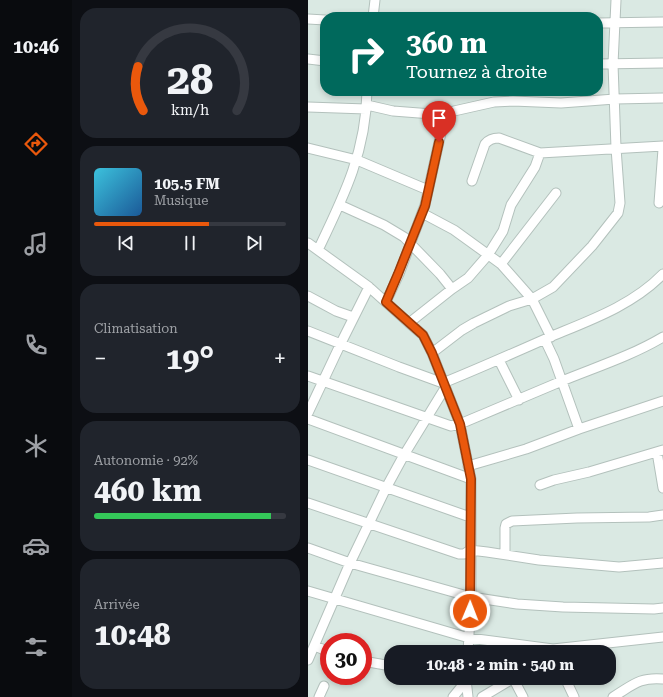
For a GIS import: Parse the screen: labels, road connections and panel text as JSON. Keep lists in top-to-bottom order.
{
  "page": {
    "tabs": "10:46",
    "turn": ["360 m", "Tournez à droite"],
    "song": ["105.5 FM", "Musique"],
    "tile": [
      "Climatisation",
      ["Autonomie · 92%", "460 km"],
      ["Arrivée", "10:48"]
    ],
    "heat": ["−", "19°", "+"],
    "limit": "30",
    "trip": "10:48 · 2 min · 540 m",
    "gauge": ["28", "km/h"]
  }
}
